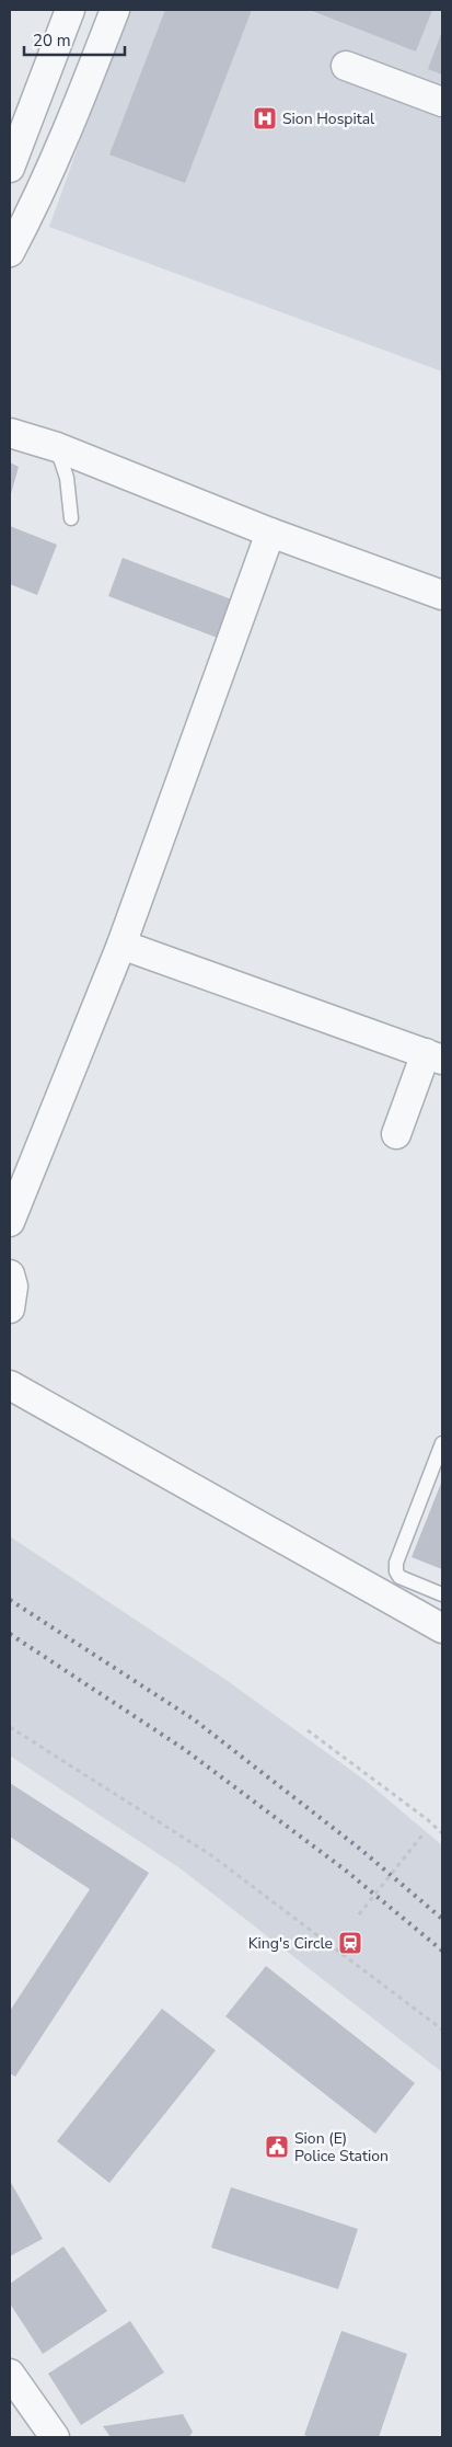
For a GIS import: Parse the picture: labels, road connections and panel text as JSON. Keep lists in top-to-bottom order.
{
  "places": {
    "hospital": ["Sion Hospital"],
    "station": ["King's Circle"],
    "public building": ["Sion (E) Police Station"]
  },
  "scale_bar": "20 m"
}
